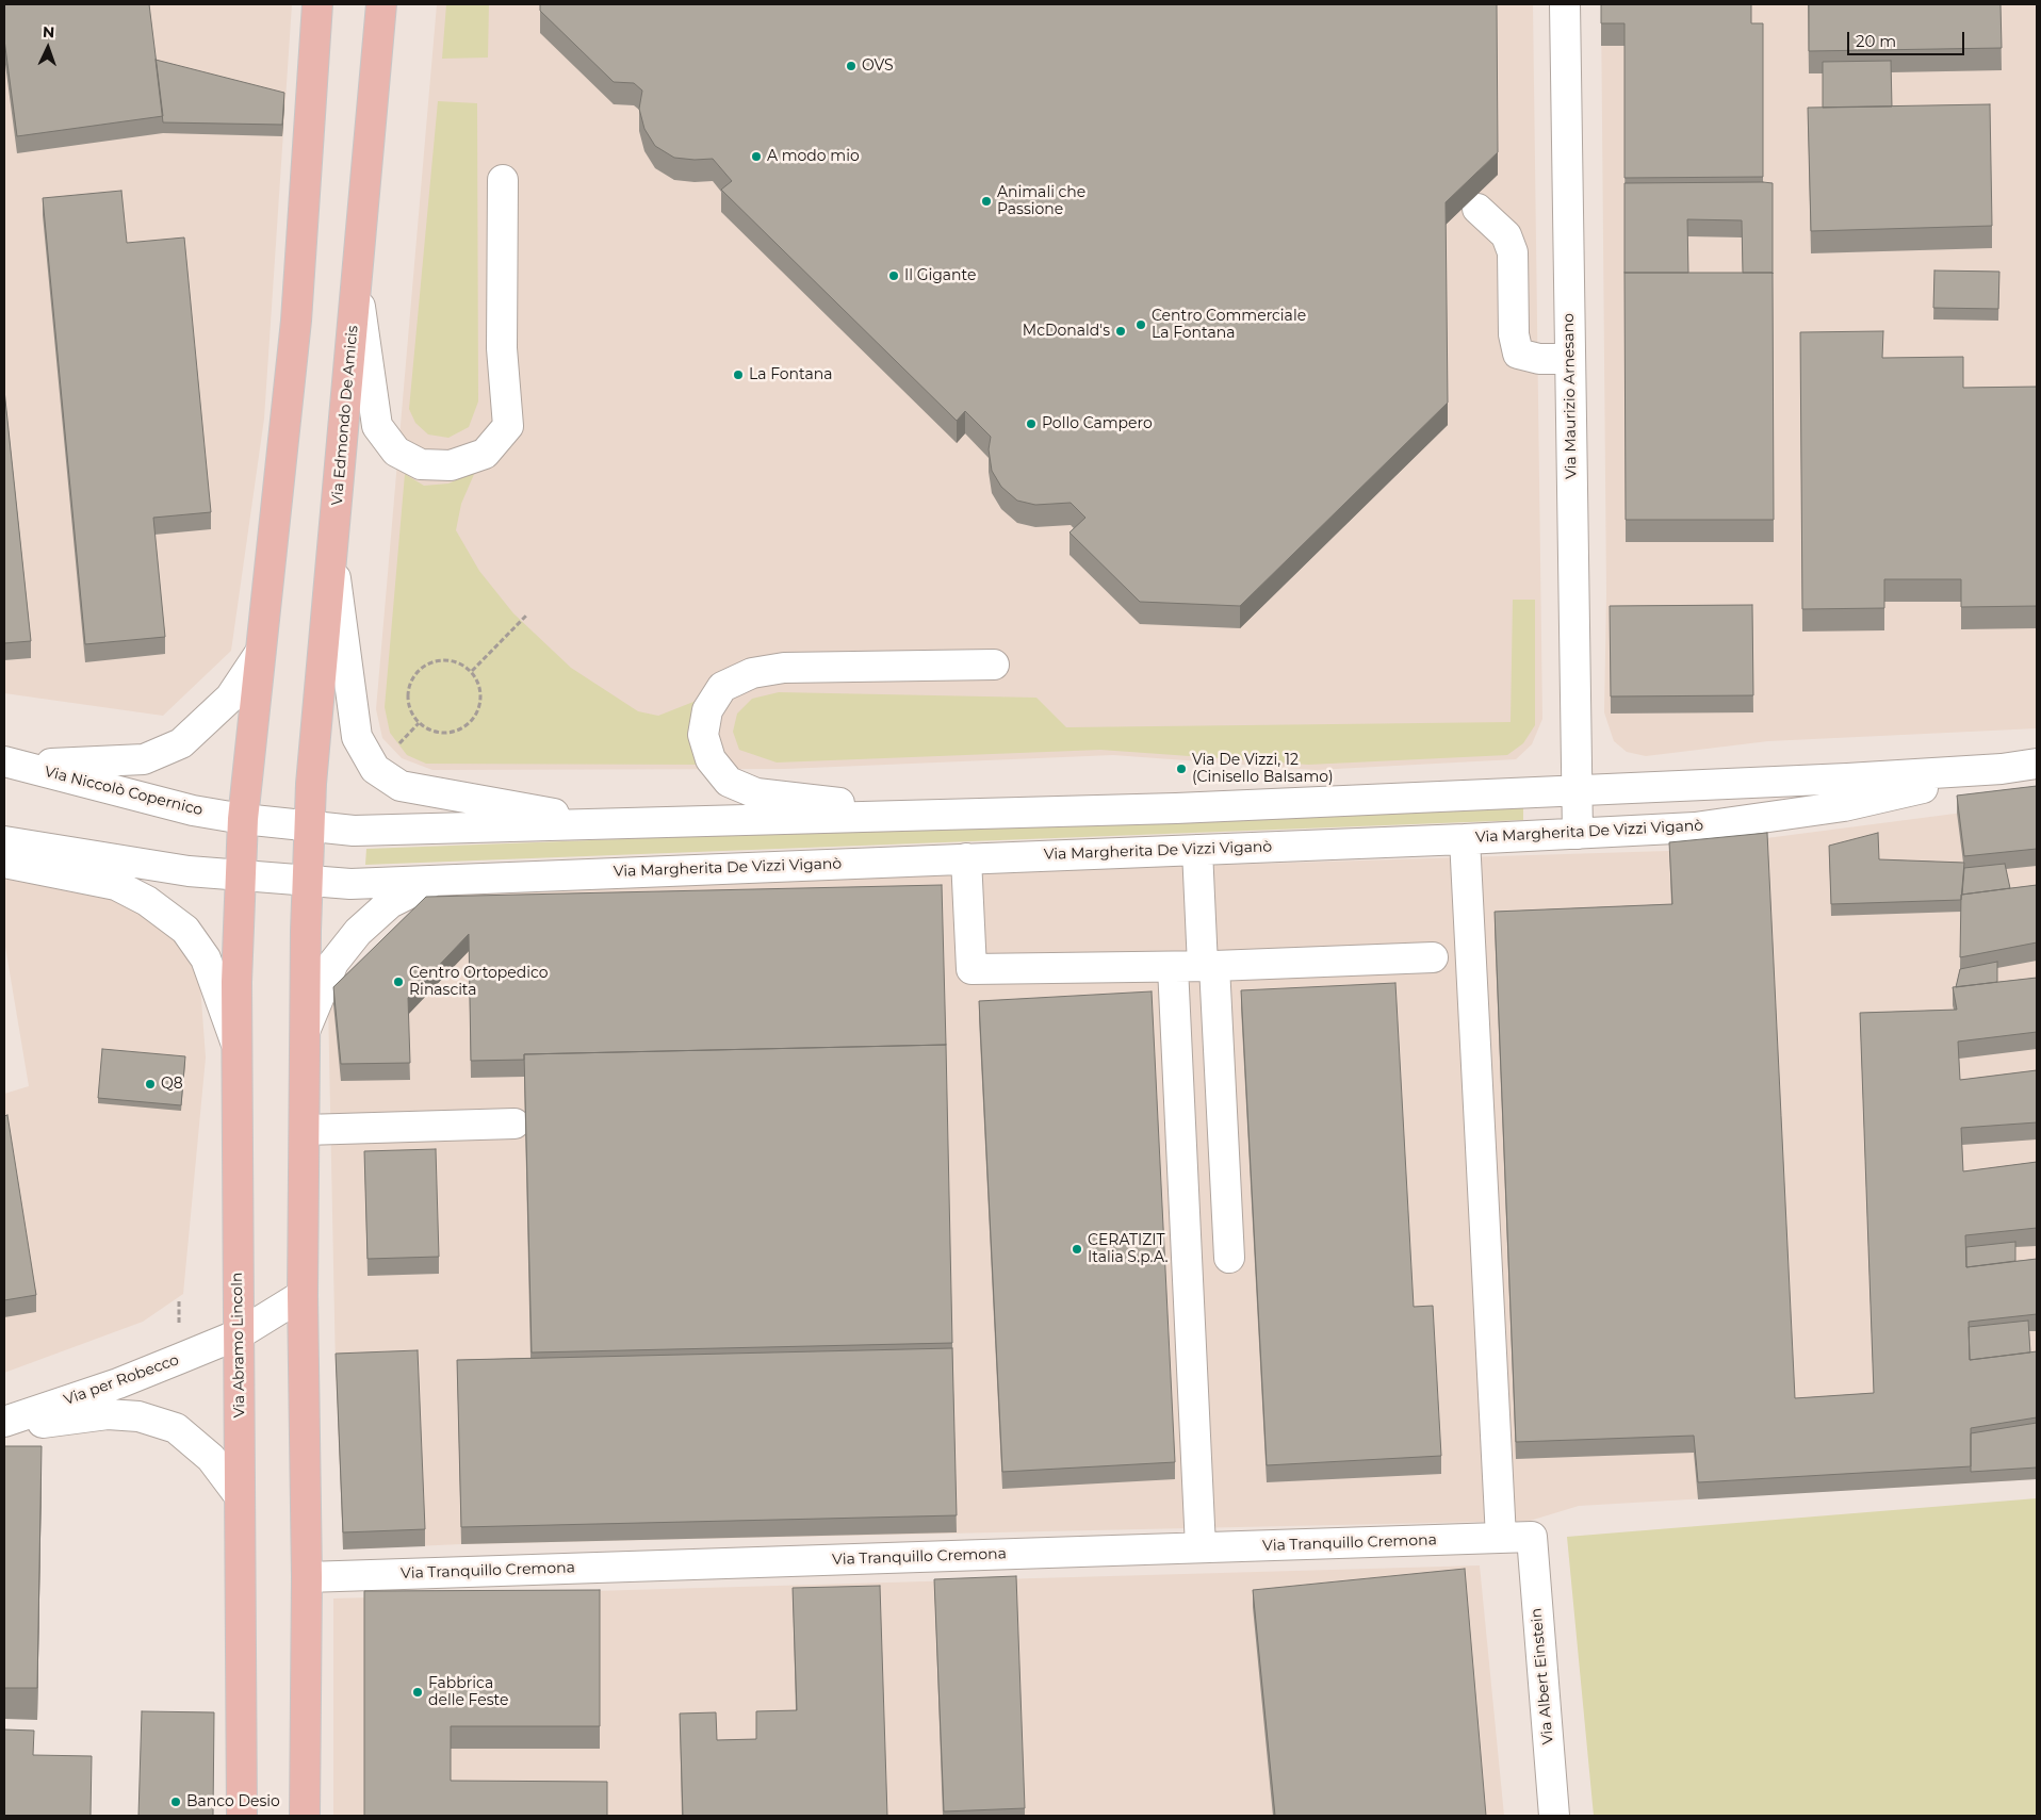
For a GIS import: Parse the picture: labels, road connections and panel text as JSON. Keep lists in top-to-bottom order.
{
  "streets": {
    "main road": ["Via Edmondo De Amicis", "Via Abramo Lincoln"],
    "street": [
      "Via Maurizio Arnesano",
      "Via Niccolò Copernico",
      "Via Margherita De Vizzi Viganò",
      "Via per Robecco",
      "Via Tranquillo Cremona",
      "Via Albert Einstein"
    ]
  },
  "crossings": [
    ["Via Maurizio Arnesano", "Via Margherita De Vizzi Viganò"],
    ["Via Edmondo De Amicis", "Via Niccolò Copernico"],
    ["Via Edmondo De Amicis", "Via Margherita De Vizzi Viganò"],
    ["Via Niccolò Copernico", "Via Margherita De Vizzi Viganò"],
    ["Via Niccolò Copernico", "Via Abramo Lincoln"],
    ["Via Margherita De Vizzi Viganò", "Via Abramo Lincoln"],
    ["Via Abramo Lincoln", "Via per Robecco"],
    ["Via Tranquillo Cremona", "Via Albert Einstein"]
  ],
  "places": [
    "OVS",
    "A modo mio",
    "Animali che Passione",
    "Il Gigante",
    "Centro Commerciale La Fontana",
    "McDonald's",
    "La Fontana",
    "Pollo Campero",
    "Via De Vizzi, 12 (Cinisello Balsamo)",
    "Centro Ortopedico Rinascita",
    "Q8",
    "CERATIZIT Italia S.p.A.",
    "Fabbrica delle Feste",
    "Banco Desio"
  ],
  "scale_bar": "20 m",
  "north": "top"
}
